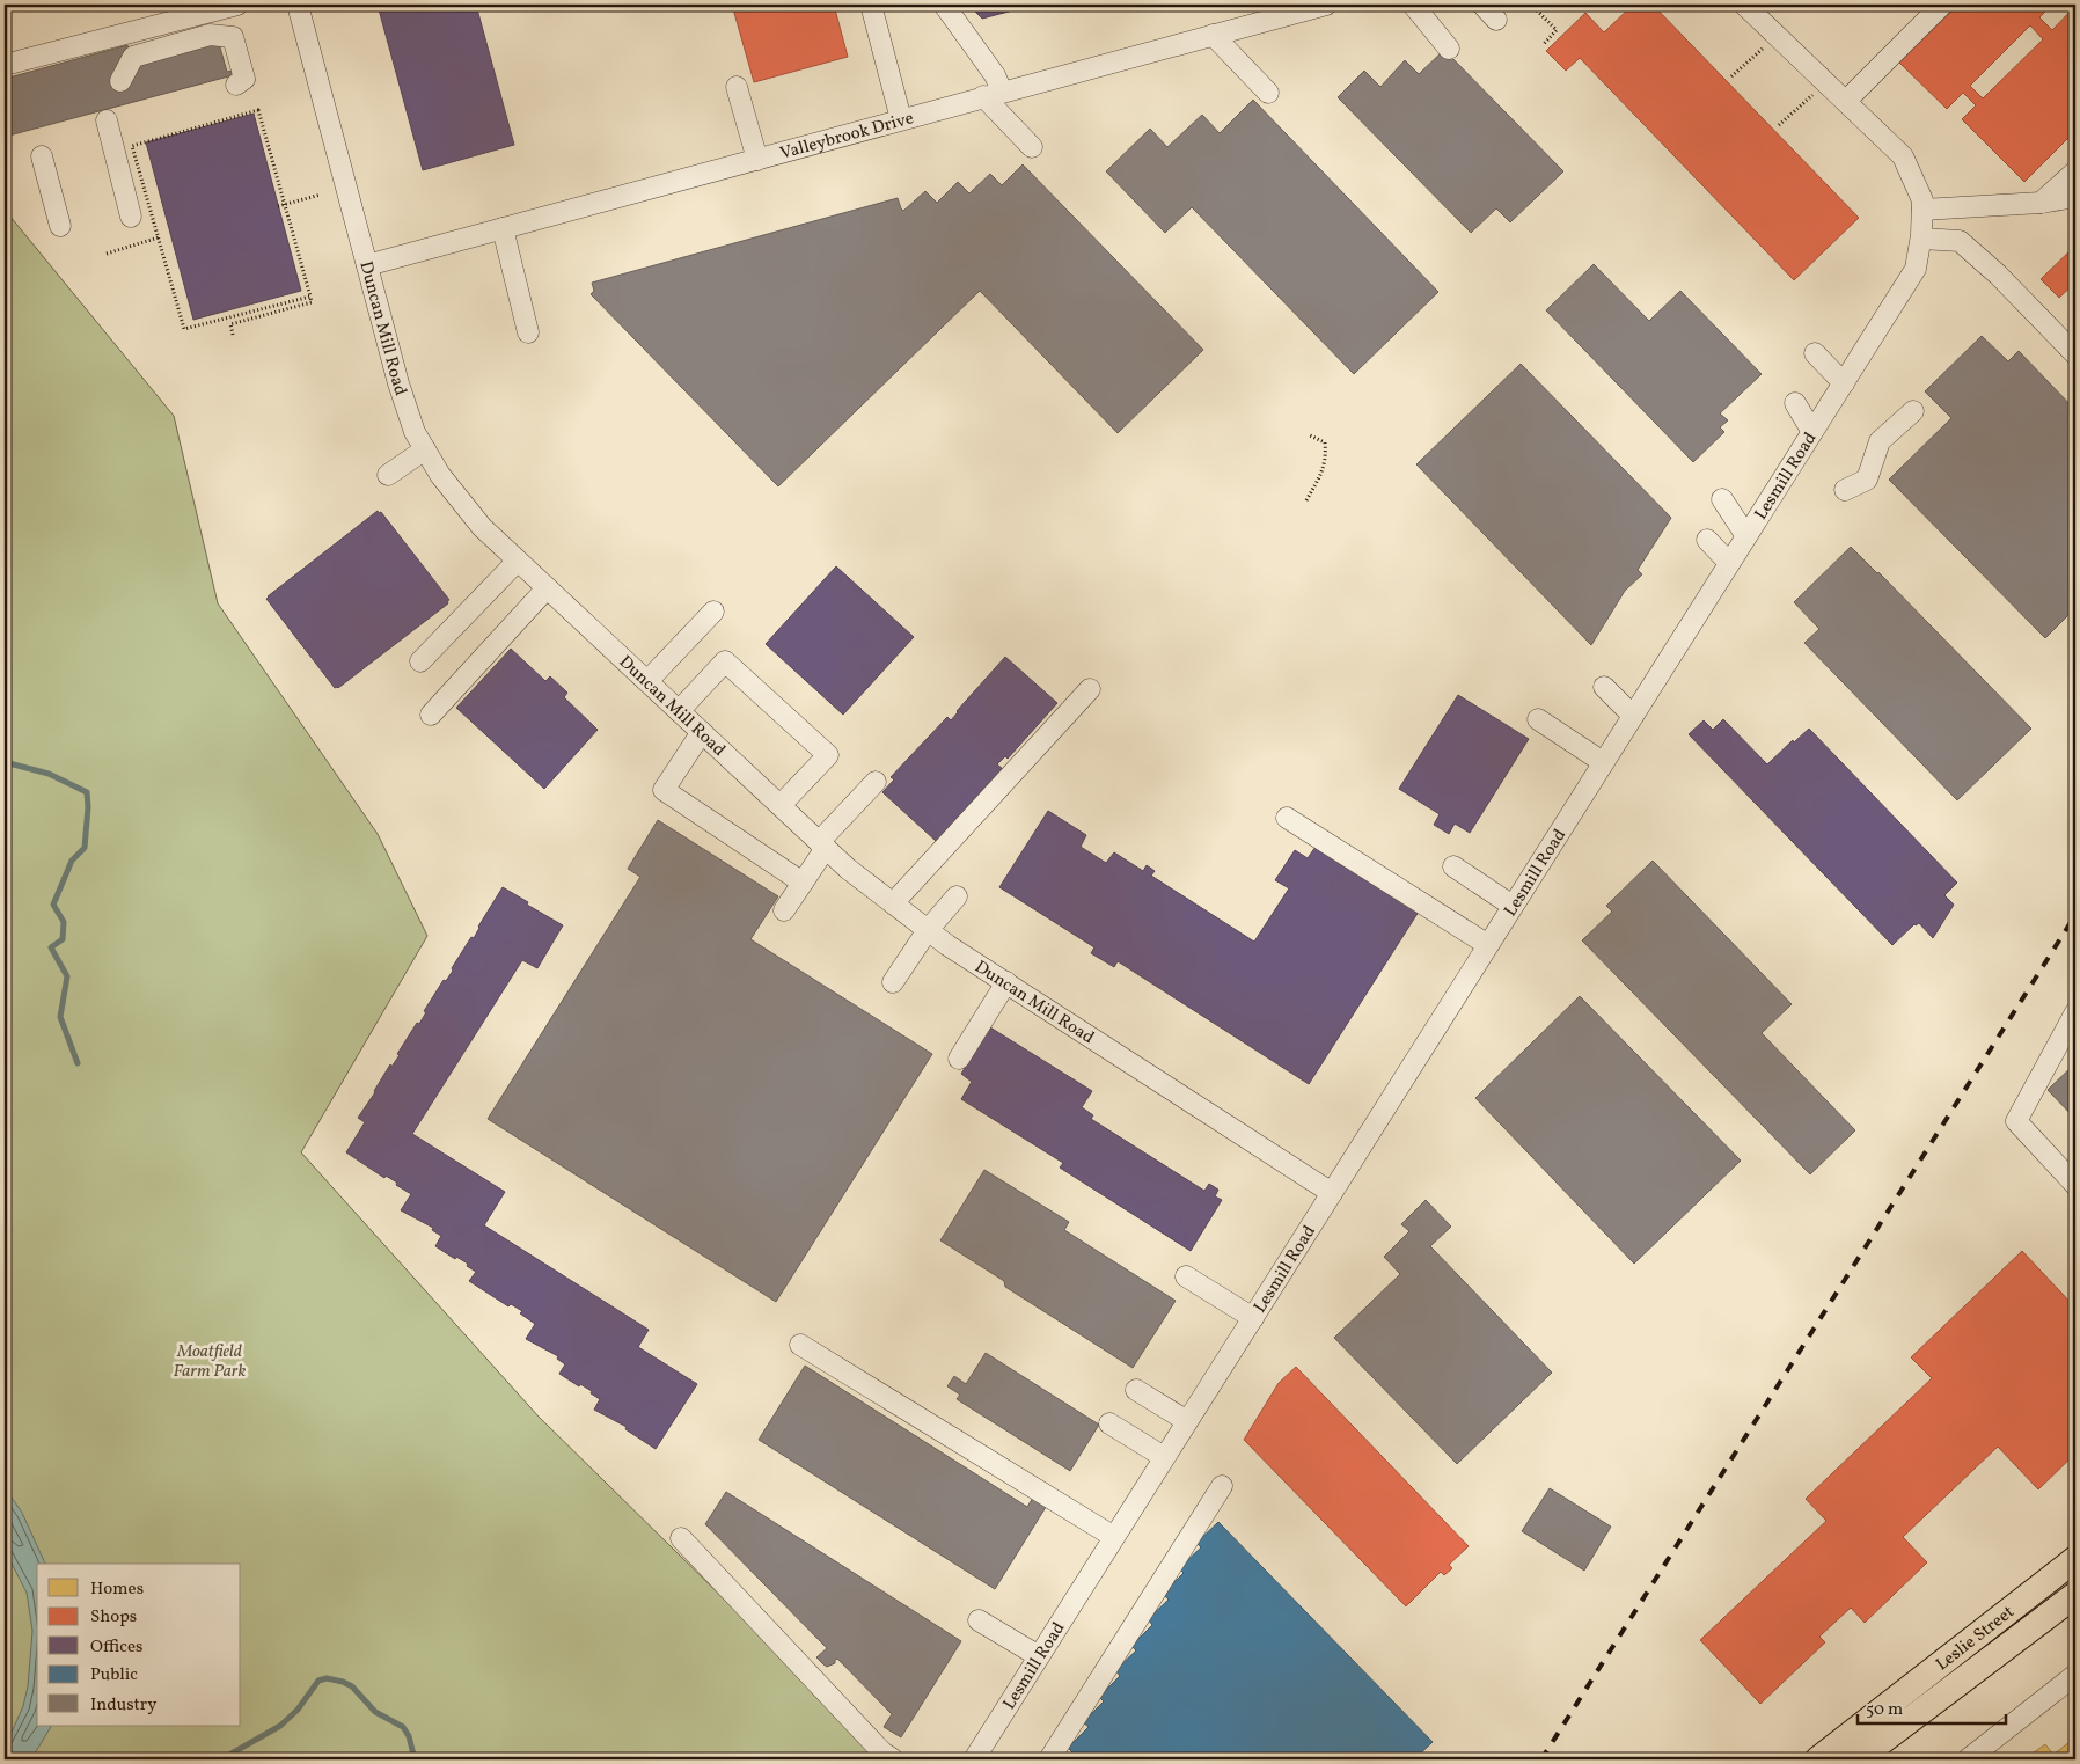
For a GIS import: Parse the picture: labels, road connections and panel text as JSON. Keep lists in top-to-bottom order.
{
  "streets": {
    "main road": ["Leslie Street"],
    "street": ["Valleybrook Drive", "Duncan Mill Road", "Lesmill Road"]
  },
  "crossings": [
    ["Valleybrook Drive", "Duncan Mill Road"],
    ["Duncan Mill Road", "Lesmill Road"]
  ],
  "parks": ["Moatfield Farm Park"],
  "legend": [
    "Homes",
    "Shops",
    "Offices",
    "Public",
    "Industry"
  ],
  "scale_bar": "50 m"
}
